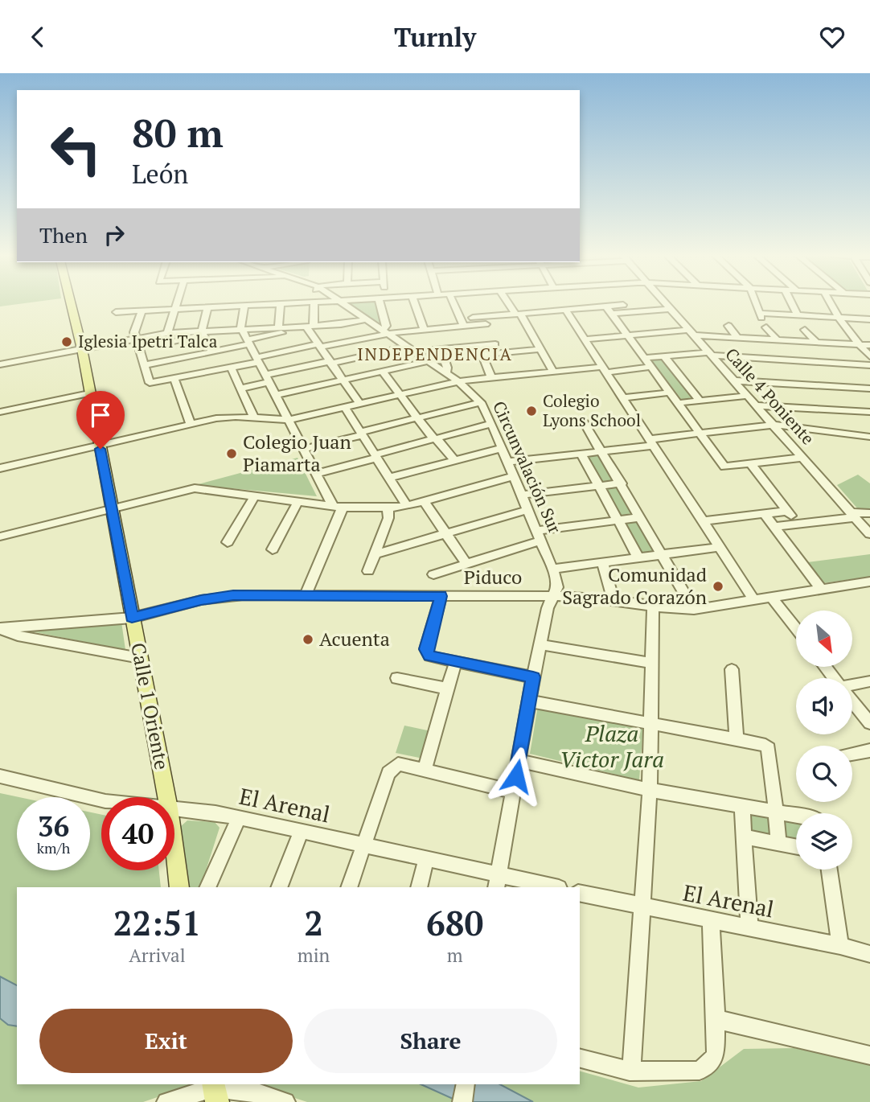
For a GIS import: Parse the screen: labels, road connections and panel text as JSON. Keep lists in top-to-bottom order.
{
  "streets": {
    "main road": ["Calle 1 Oriente"],
    "street": [
      "Calle 4 Poniente",
      "Circunvalación Sur",
      "Piduco",
      "El Arenal"
    ]
  },
  "crossings": [
    ["Circunvalación Sur", "Piduco"],
    ["Circunvalación Sur", "El Arenal"],
    ["Piduco", "Calle 1 Oriente"]
  ],
  "districts": ["INDEPENDENCIA"],
  "parks": ["Plaza Victor Jara"],
  "places": [
    "Iglesia Ipetri Talca",
    "Colegio Lyons School",
    "Colegio Juan Piamarta",
    "Comunidad Sagrado Corazón",
    "Acuenta"
  ],
  "north": "bottom right",
  "page": {
    "header": "Turnly",
    "turn": ["80 m", "León"],
    "then": "Then",
    "speed": "36 km/h",
    "limit": "40",
    "eta": [
      "22:51",
      "Arrival",
      "2",
      "min",
      "680",
      "m"
    ],
    "buttons": ["Exit", "Share"]
  }
}
